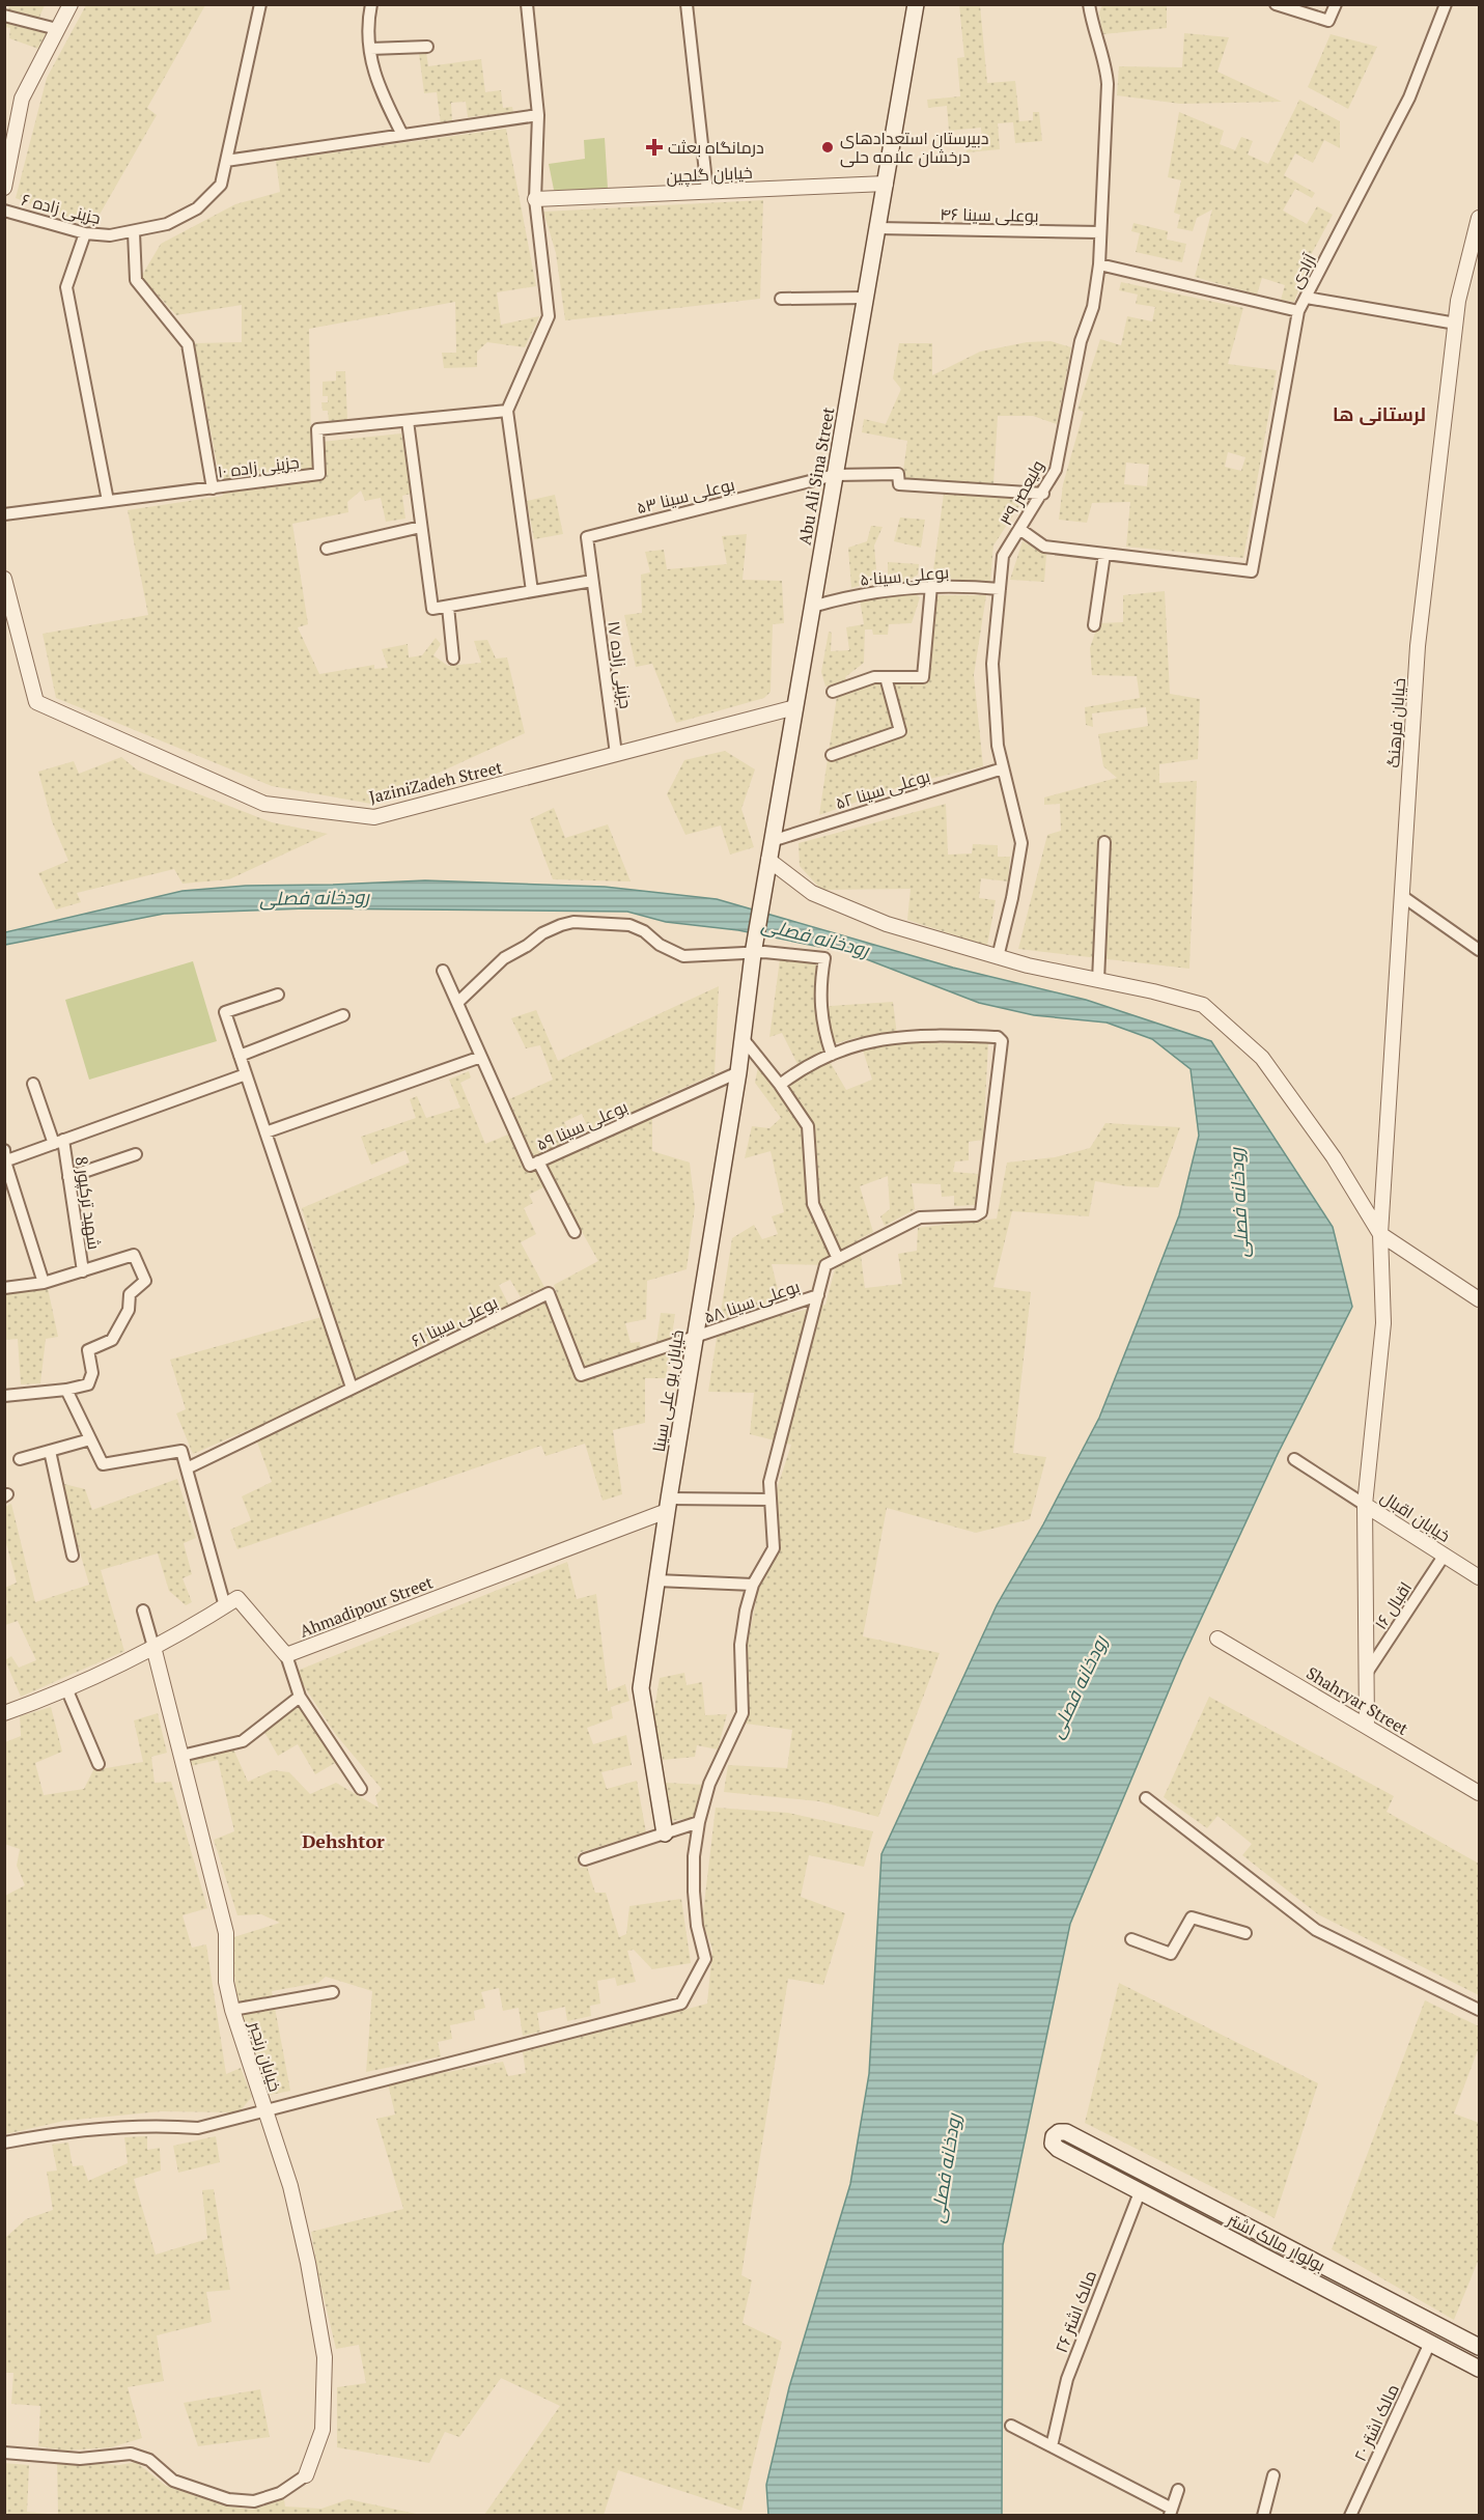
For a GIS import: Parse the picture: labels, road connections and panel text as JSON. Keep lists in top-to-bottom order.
{
  "streets": {
    "main road": ["Abu Ali Sina Street", "خیابان بو علی سینا", "بولوار مالک اشتر"],
    "street": [
      "خیابان گلچین",
      "جزینی زاده ۶",
      "بوعلی سینا ۴۶",
      "آزادی",
      "جزینی زاده ۱۰",
      "ولیعصر ۳۹",
      "بوعلی سینا ۵۳",
      "بوعلی سینا۵۰",
      "جزینی زاده ۱۷",
      "خیابان فرهنگ",
      "JaziniZadeh Street",
      "بوعلی سینا ۵۲",
      "بوعلی سینا ۵۹",
      "شهید ترکپور 8",
      "بوعلی سینا ۵۸",
      "بوعلی سینا ۶۱",
      "خیابان اقبال",
      "اقبال ۱۶",
      "Ahmadipour Street",
      "Shahryar Street",
      "خیابان رنجبر",
      "مالک اشتر ۲۶",
      "مالک اشتر ۲۰"
    ]
  },
  "crossings": [
    ["خیابان گلچین", "Abu Ali Sina Street"],
    ["بوعلی سینا ۴۶", "Abu Ali Sina Street"],
    ["بوعلی سینا ۴۶", "ولیعصر ۳۹"],
    ["Abu Ali Sina Street", "بوعلی سینا ۵۳"],
    ["Abu Ali Sina Street", "بوعلی سینا۵۰"],
    ["Abu Ali Sina Street", "JaziniZadeh Street"],
    ["Abu Ali Sina Street", "بوعلی سینا ۵۲"],
    ["Abu Ali Sina Street", "خیابان بو علی سینا"],
    ["ولیعصر ۳۹", "بوعلی سینا۵۰"],
    ["ولیعصر ۳۹", "بوعلی سینا ۵۲"],
    ["بوعلی سینا ۵۳", "جزینی زاده ۱۷"],
    ["جزینی زاده ۱۷", "JaziniZadeh Street"],
    ["خیابان فرهنگ", "خیابان اقبال"],
    ["خیابان فرهنگ", "اقبال ۱۶"],
    ["خیابان فرهنگ", "Shahryar Street"],
    ["بوعلی سینا ۵۹", "خیابان بو علی سینا"],
    ["بوعلی سینا ۵۸", "بوعلی سینا ۶۱"],
    ["بوعلی سینا ۵۸", "خیابان بو علی سینا"],
    ["بوعلی سینا ۶۱", "خیابان بو علی سینا"],
    ["خیابان بو علی سینا", "Ahmadipour Street"],
    ["خیابان اقبال", "اقبال ۱۶"],
    ["بولوار مالک اشتر", "مالک اشتر ۲۶"],
    ["بولوار مالک اشتر", "مالک اشتر ۲۰"]
  ],
  "districts": ["لرستانی ها", "Dehshtor"],
  "water": ["رودخانه فصلی"],
  "places": {
    "health": ["درمانگاه بعثت"],
    "other": ["دبیرستان استعدادهای درخشان علامه حلی"]
  }
}
